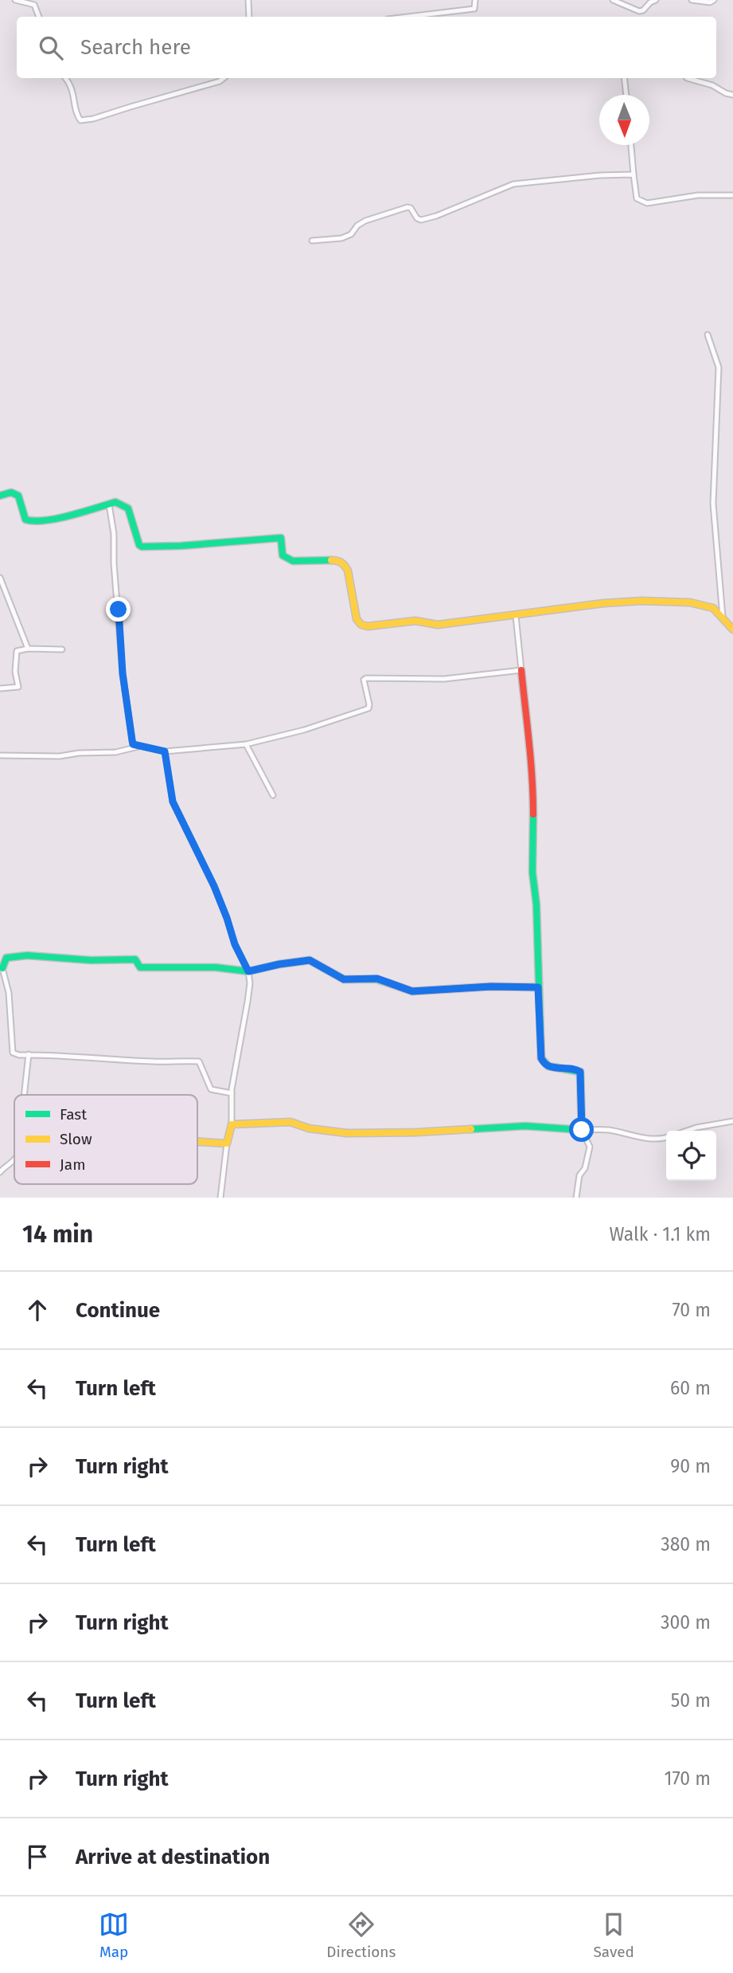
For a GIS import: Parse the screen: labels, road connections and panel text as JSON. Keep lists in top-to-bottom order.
{
  "legend": ["Fast", "Slow", "Jam"],
  "north": "bottom",
  "page": {
    "search": "Search here",
    "heading": ["14 min", "Walk · 1.1 km"],
    "list": [
      ["Continue", "70 m"],
      ["Turn left", "60 m"],
      ["Turn right", "90 m"],
      ["Turn left", "380 m"],
      ["Turn right", "300 m"],
      ["Turn left", "50 m"],
      ["Turn right", "170 m"],
      "Arrive at destination"
    ],
    "nav": ["Map", "Directions", "Saved"]
  }
}
